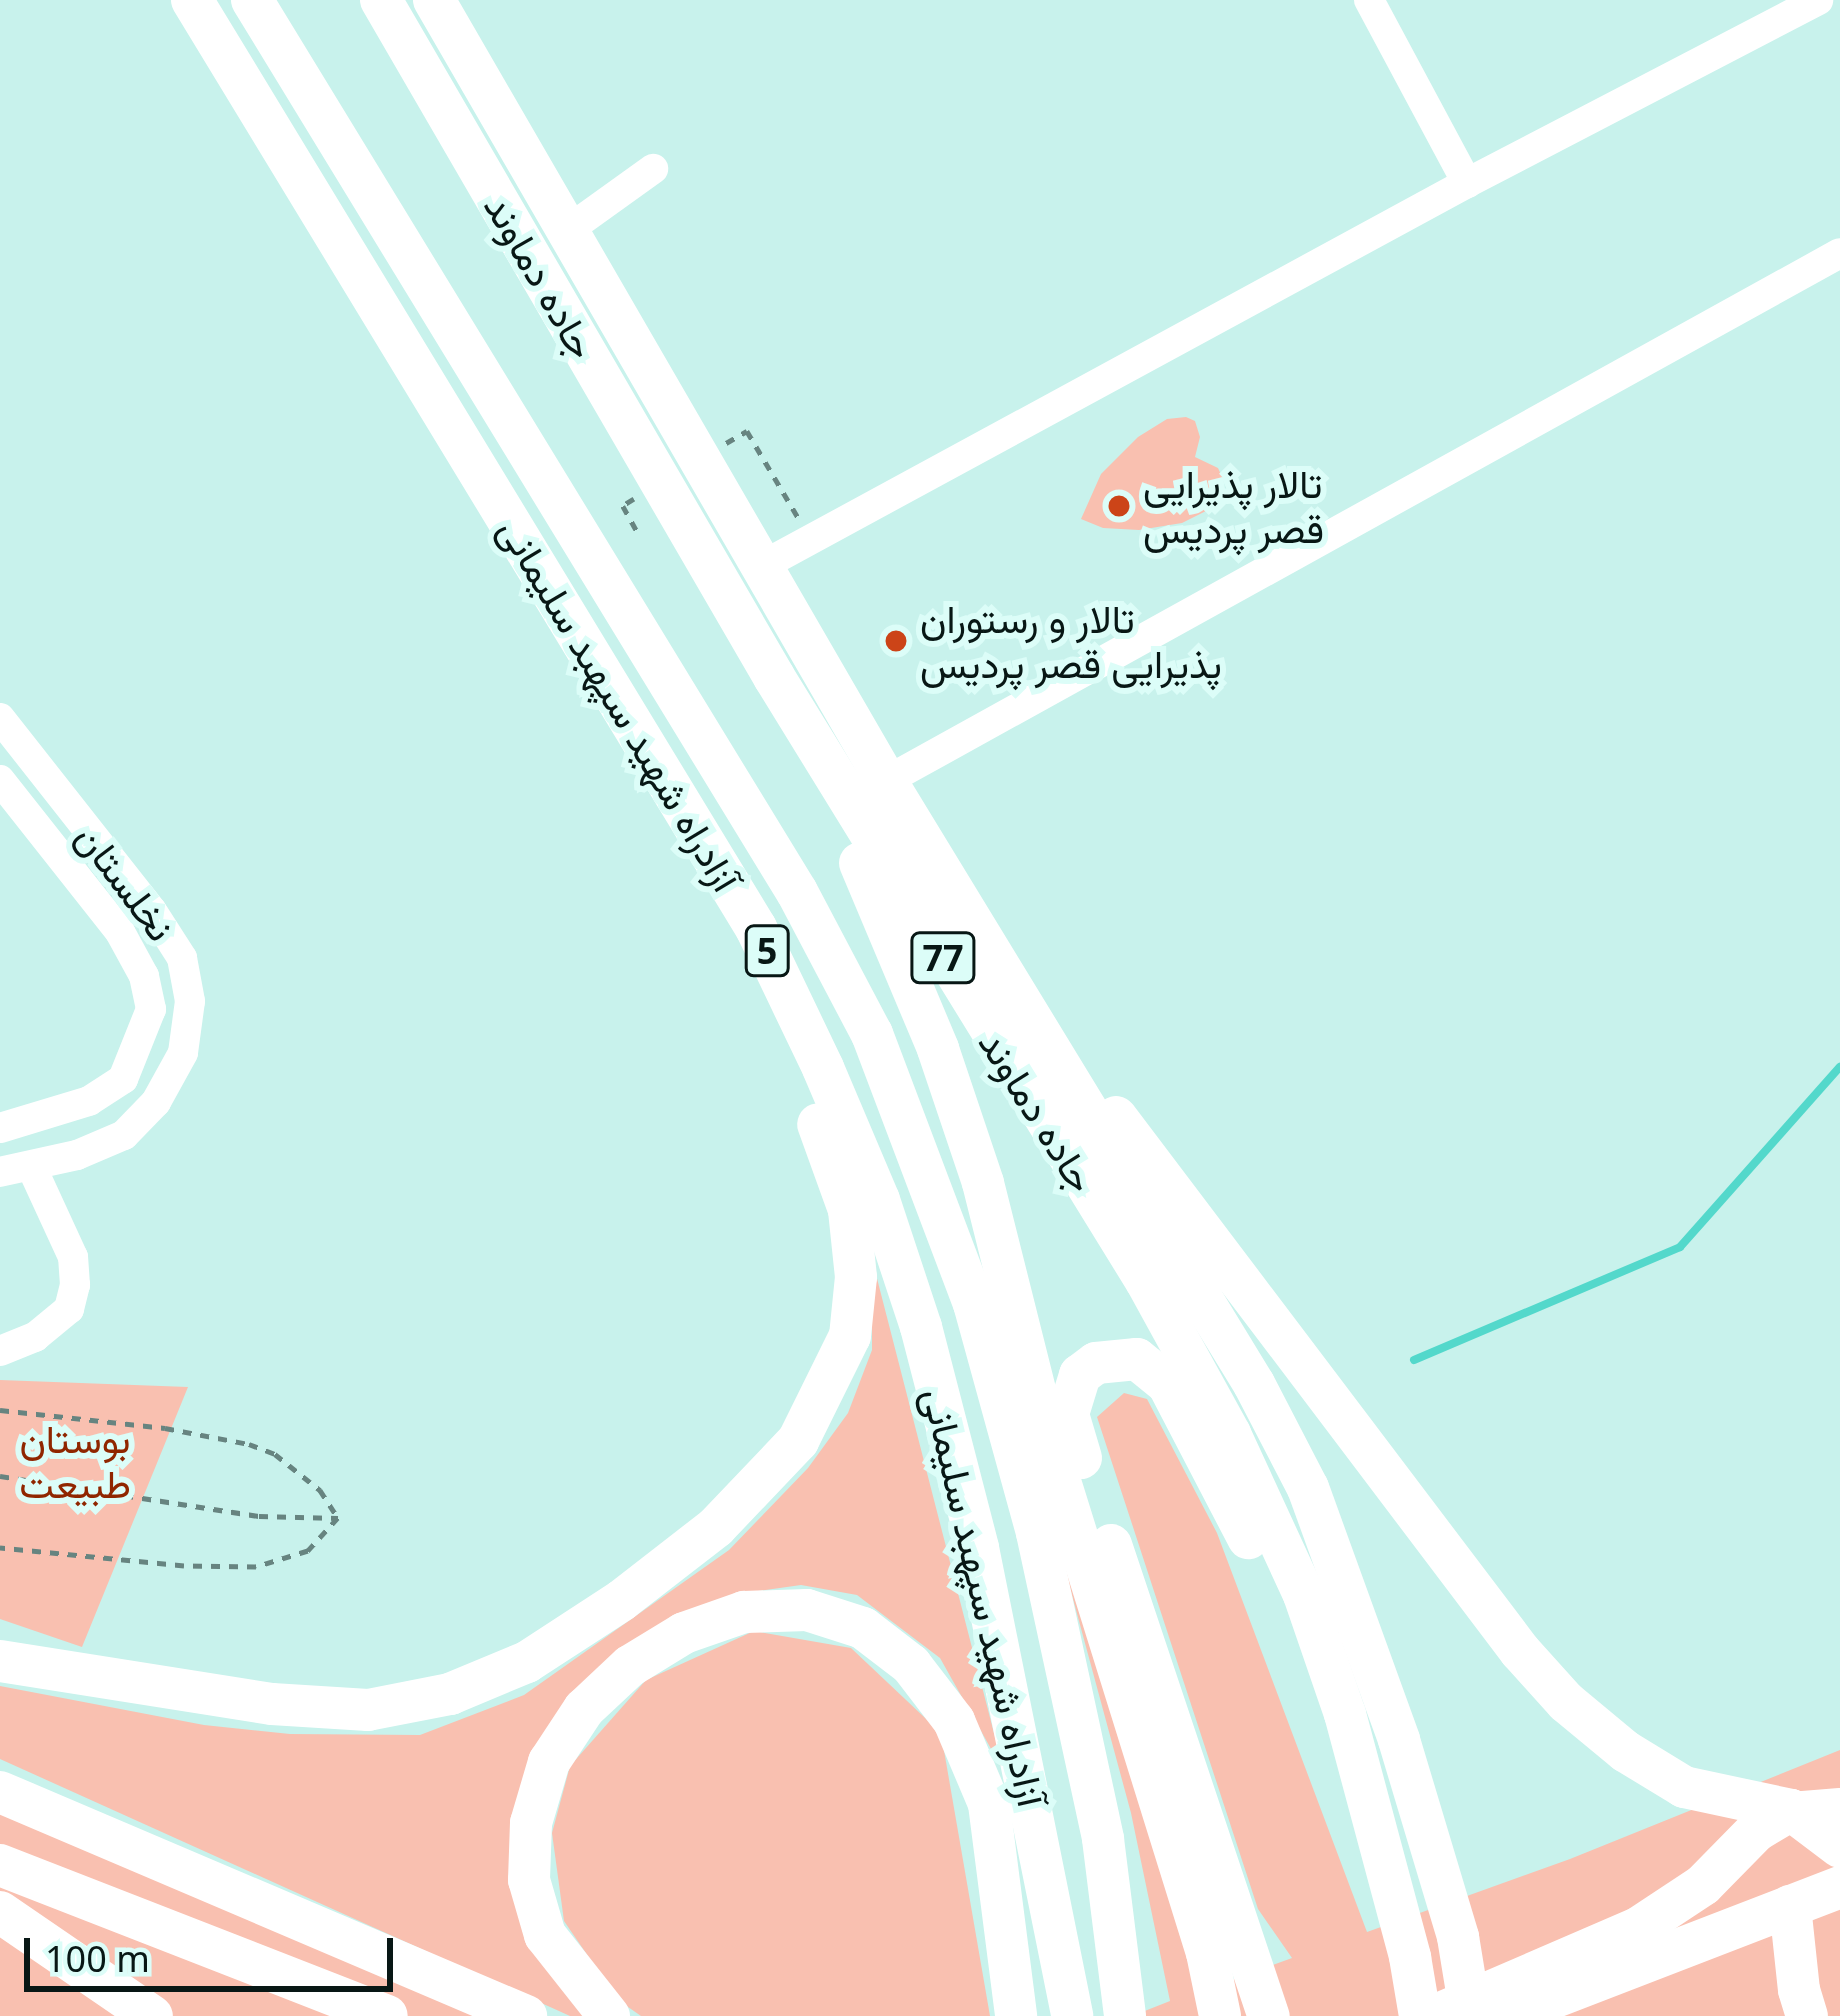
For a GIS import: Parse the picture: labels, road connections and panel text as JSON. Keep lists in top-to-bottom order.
{
  "streets": {
    "highway": [
      "جاده دماوند",
      "آزادراه شهید سپهبد سلیمانی",
      "5",
      "77"
    ],
    "street": ["نخلستان"]
  },
  "parks": ["بوستان طبیعت"],
  "places": ["تالار پذیرایی قصر پردیس", "تالار و رستوران پذیرایی قصر پردیس"],
  "scale_bar": "100 m"
}
